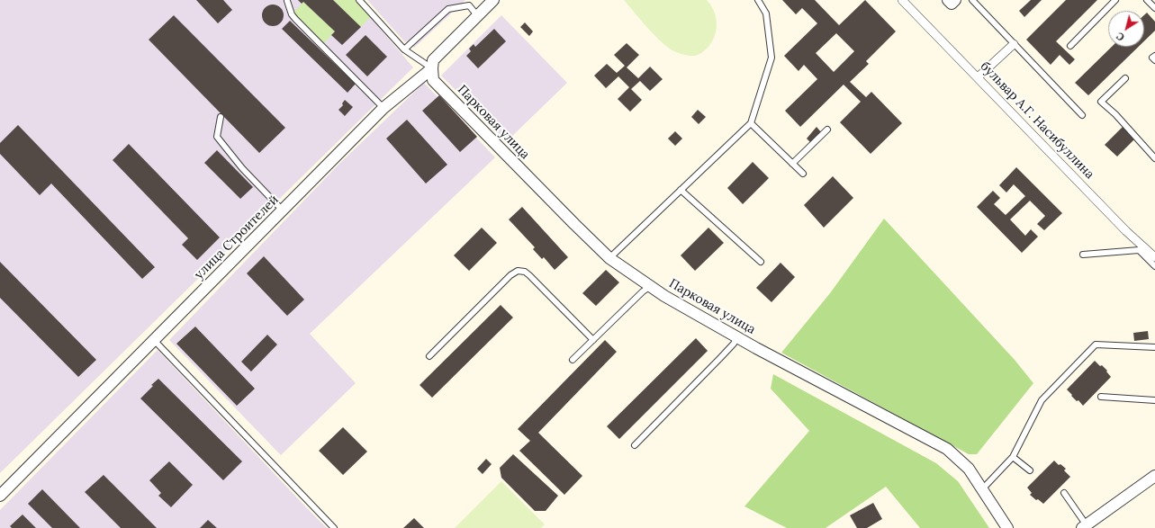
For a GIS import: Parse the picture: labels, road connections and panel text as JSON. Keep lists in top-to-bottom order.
{
  "streets": {
    "street": ["бульвар А.Г. Насибуллина", "Парковая улица", "улица Строителей"]
  },
  "crossings": [
    ["Парковая улица", "улица Строителей"]
  ],
  "north": "bottom left"
}
